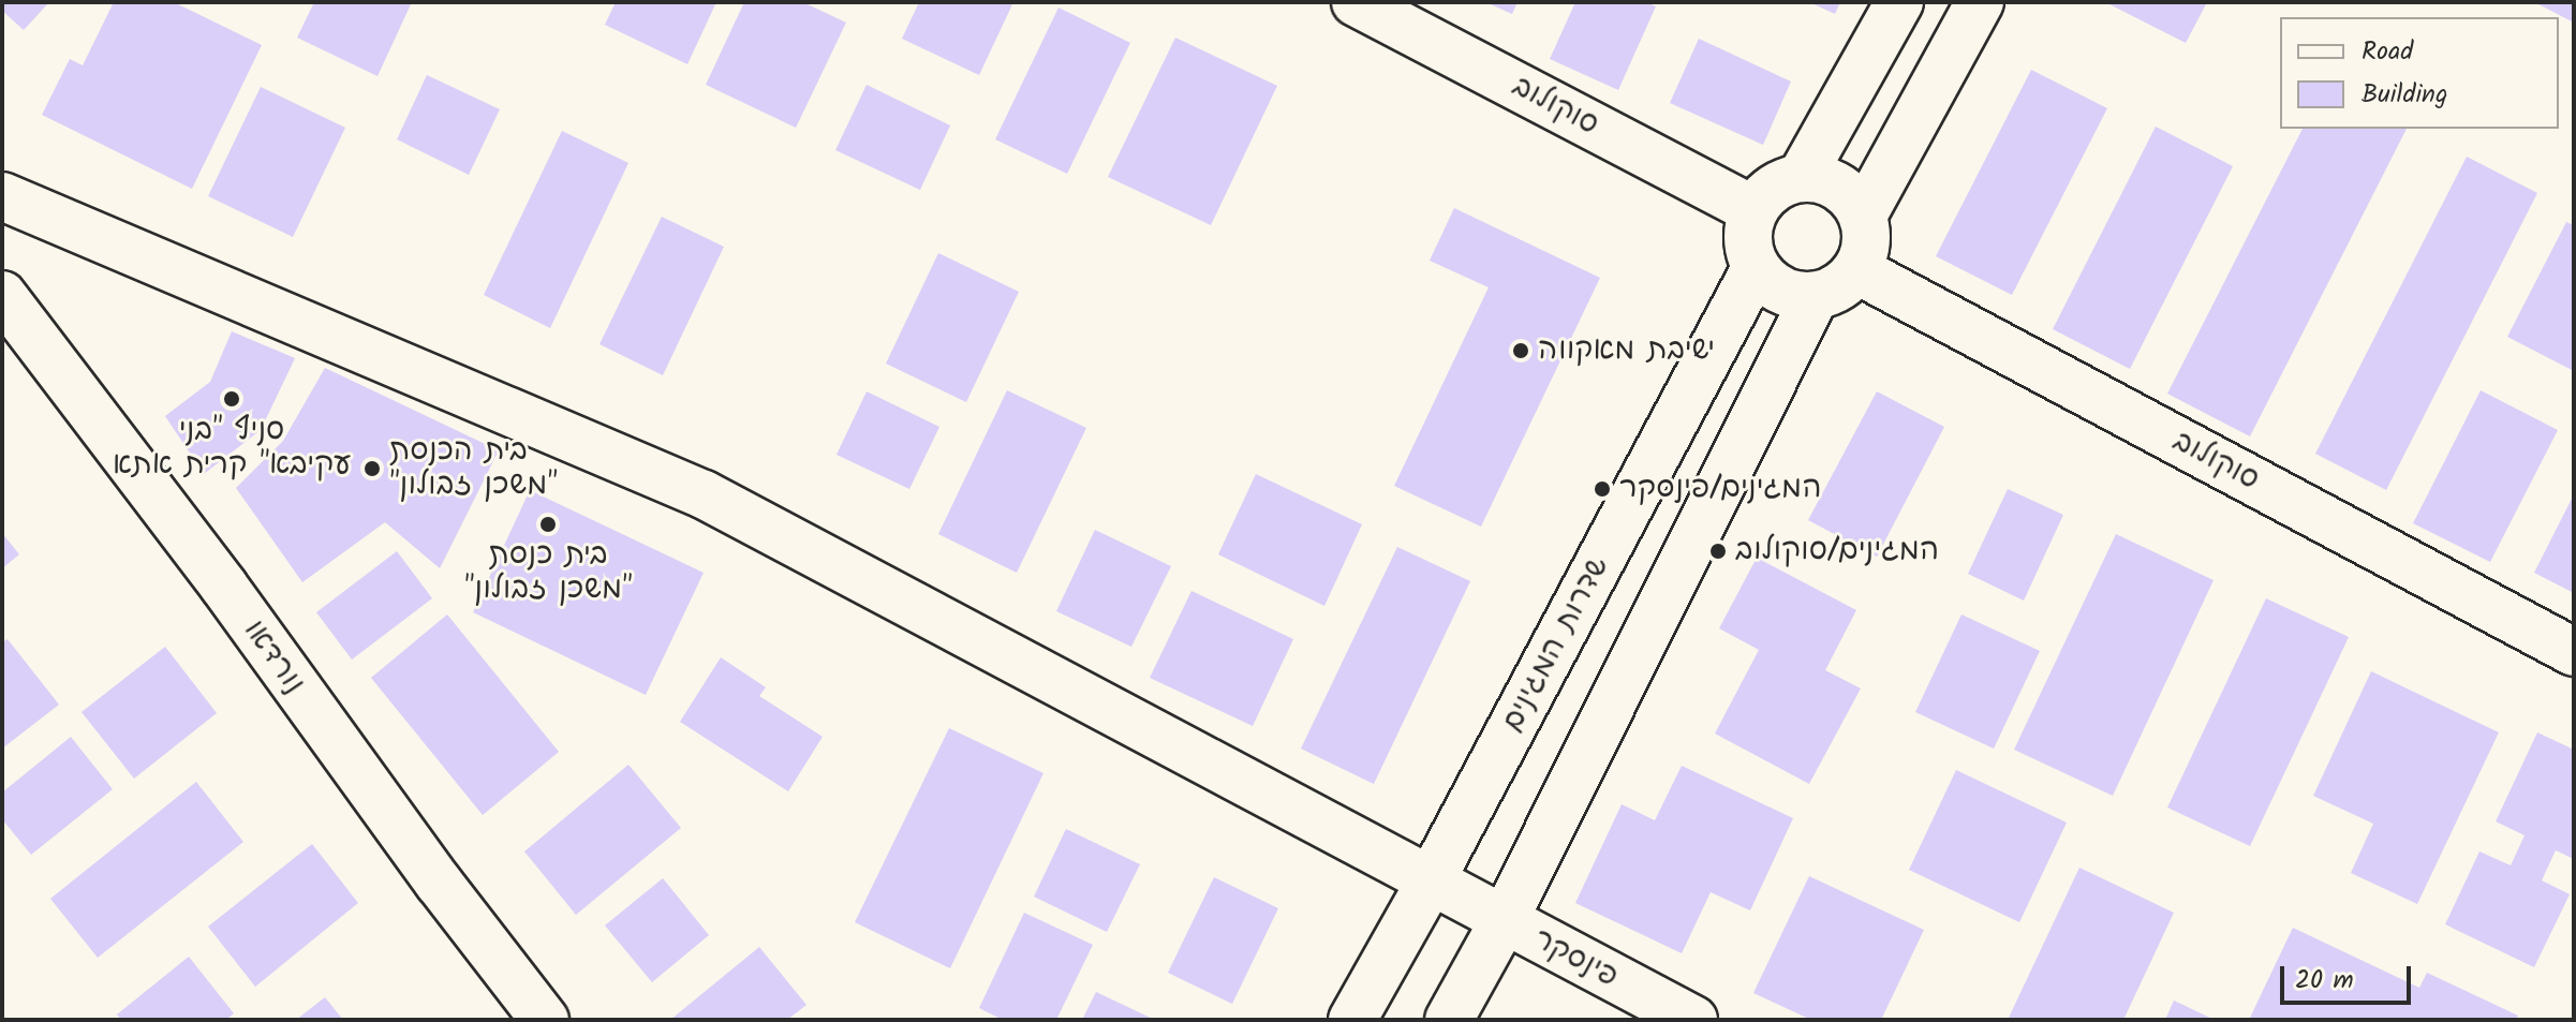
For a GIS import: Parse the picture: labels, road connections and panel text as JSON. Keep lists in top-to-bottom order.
{
  "streets": {
    "street": [
      "סוקולוב",
      "שדרות המגינים",
      "נורדאו",
      "פינסקר"
    ]
  },
  "crossings": [
    ["סוקולוב", "שדרות המגינים"],
    ["שדרות המגינים", "פינסקר"]
  ],
  "places": [
    "ישיבת מאקווה",
    "סניף \"בני עקיבא\" קרית אתא",
    "בית הכנסת \"משכן זבולון\"",
    "המגינים/פינסקר",
    "בית כנסת \"משכן זבולון\"",
    "המגינים/סוקולוב"
  ],
  "legend": ["Road", "Building"],
  "scale_bar": "20 m"
}
